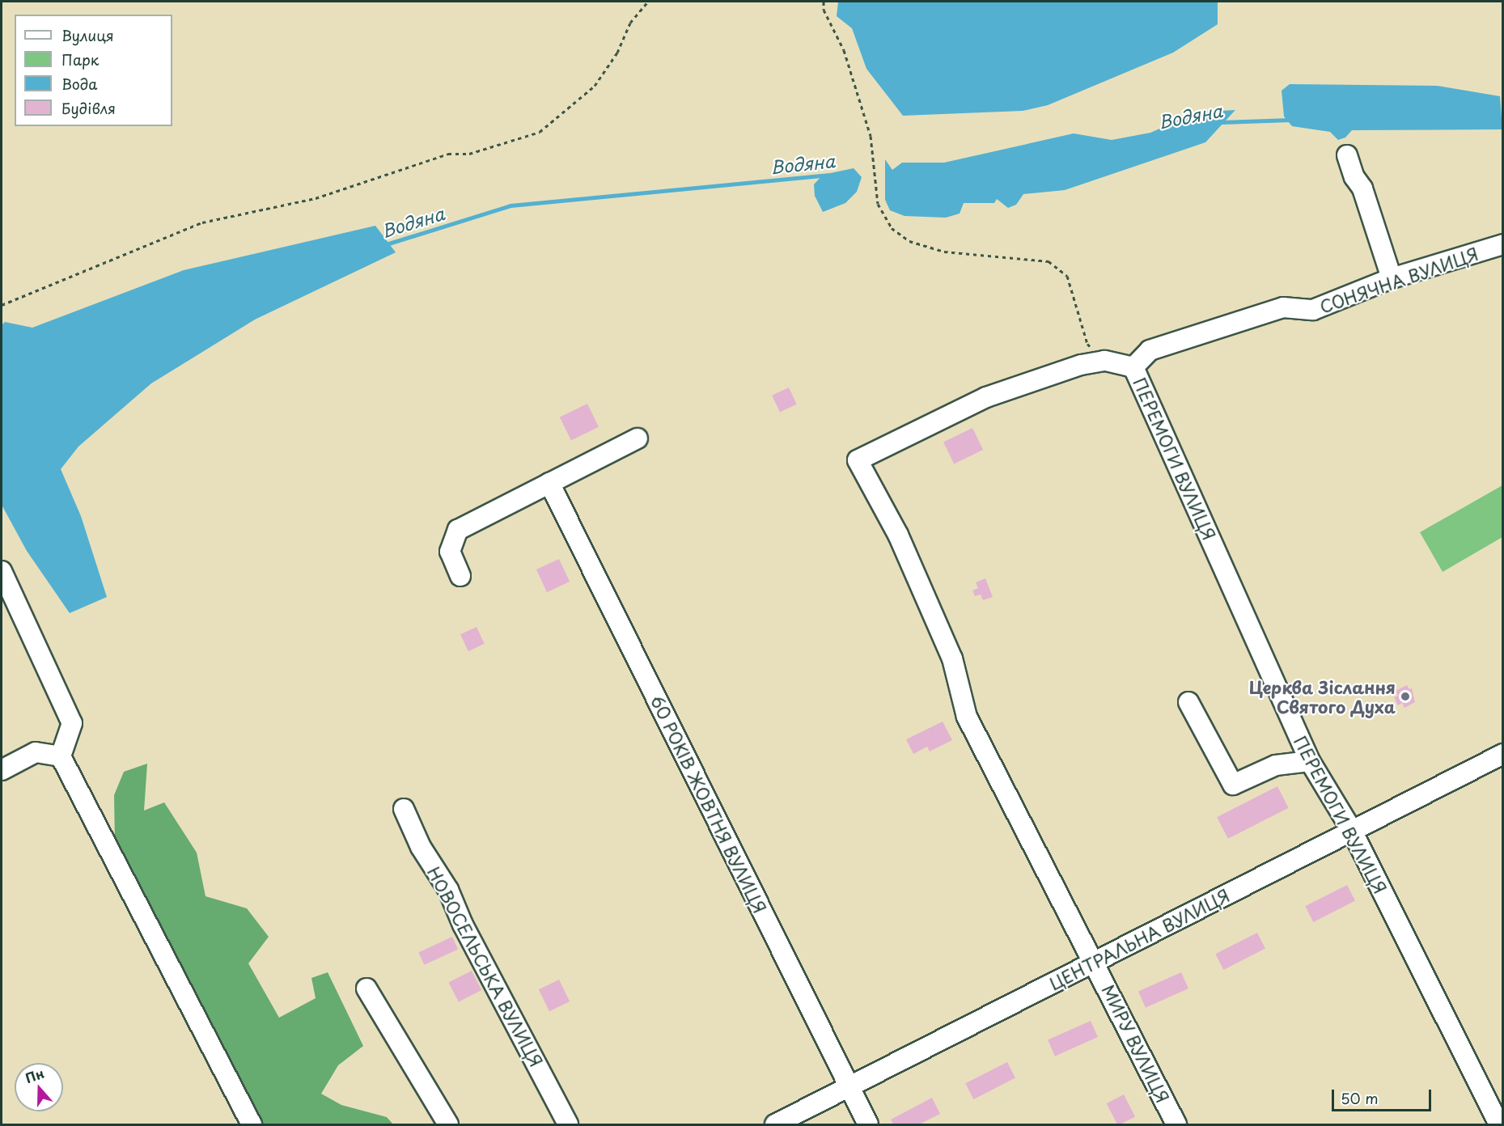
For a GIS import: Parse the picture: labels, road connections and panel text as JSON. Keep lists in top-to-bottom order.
{
  "streets": {
    "street": [
      "СОНЯЧНА ВУЛИЦЯ",
      "ПЕРЕМОГИ ВУЛИЦЯ",
      "60 РОКІВ ЖОВТНЯ ВУЛИЦЯ",
      "ЦЕНТРАЛЬНА ВУЛИЦЯ",
      "НОВОСЕЛЬСЬКА ВУЛИЦЯ",
      "МИРУ ВУЛИЦЯ"
    ]
  },
  "crossings": [
    ["СОНЯЧНА ВУЛИЦЯ", "ПЕРЕМОГИ ВУЛИЦЯ"],
    ["ПЕРЕМОГИ ВУЛИЦЯ", "ЦЕНТРАЛЬНА ВУЛИЦЯ"],
    ["60 РОКІВ ЖОВТНЯ ВУЛИЦЯ", "ЦЕНТРАЛЬНА ВУЛИЦЯ"],
    ["ЦЕНТРАЛЬНА ВУЛИЦЯ", "МИРУ ВУЛИЦЯ"]
  ],
  "water": ["Водяна"],
  "places": ["Церква Зіслання Святого Духа"],
  "legend": [
    "Вулиця",
    "Парк",
    "Вода",
    "Будівля"
  ],
  "scale_bar": "50 m",
  "north": "top"
}
